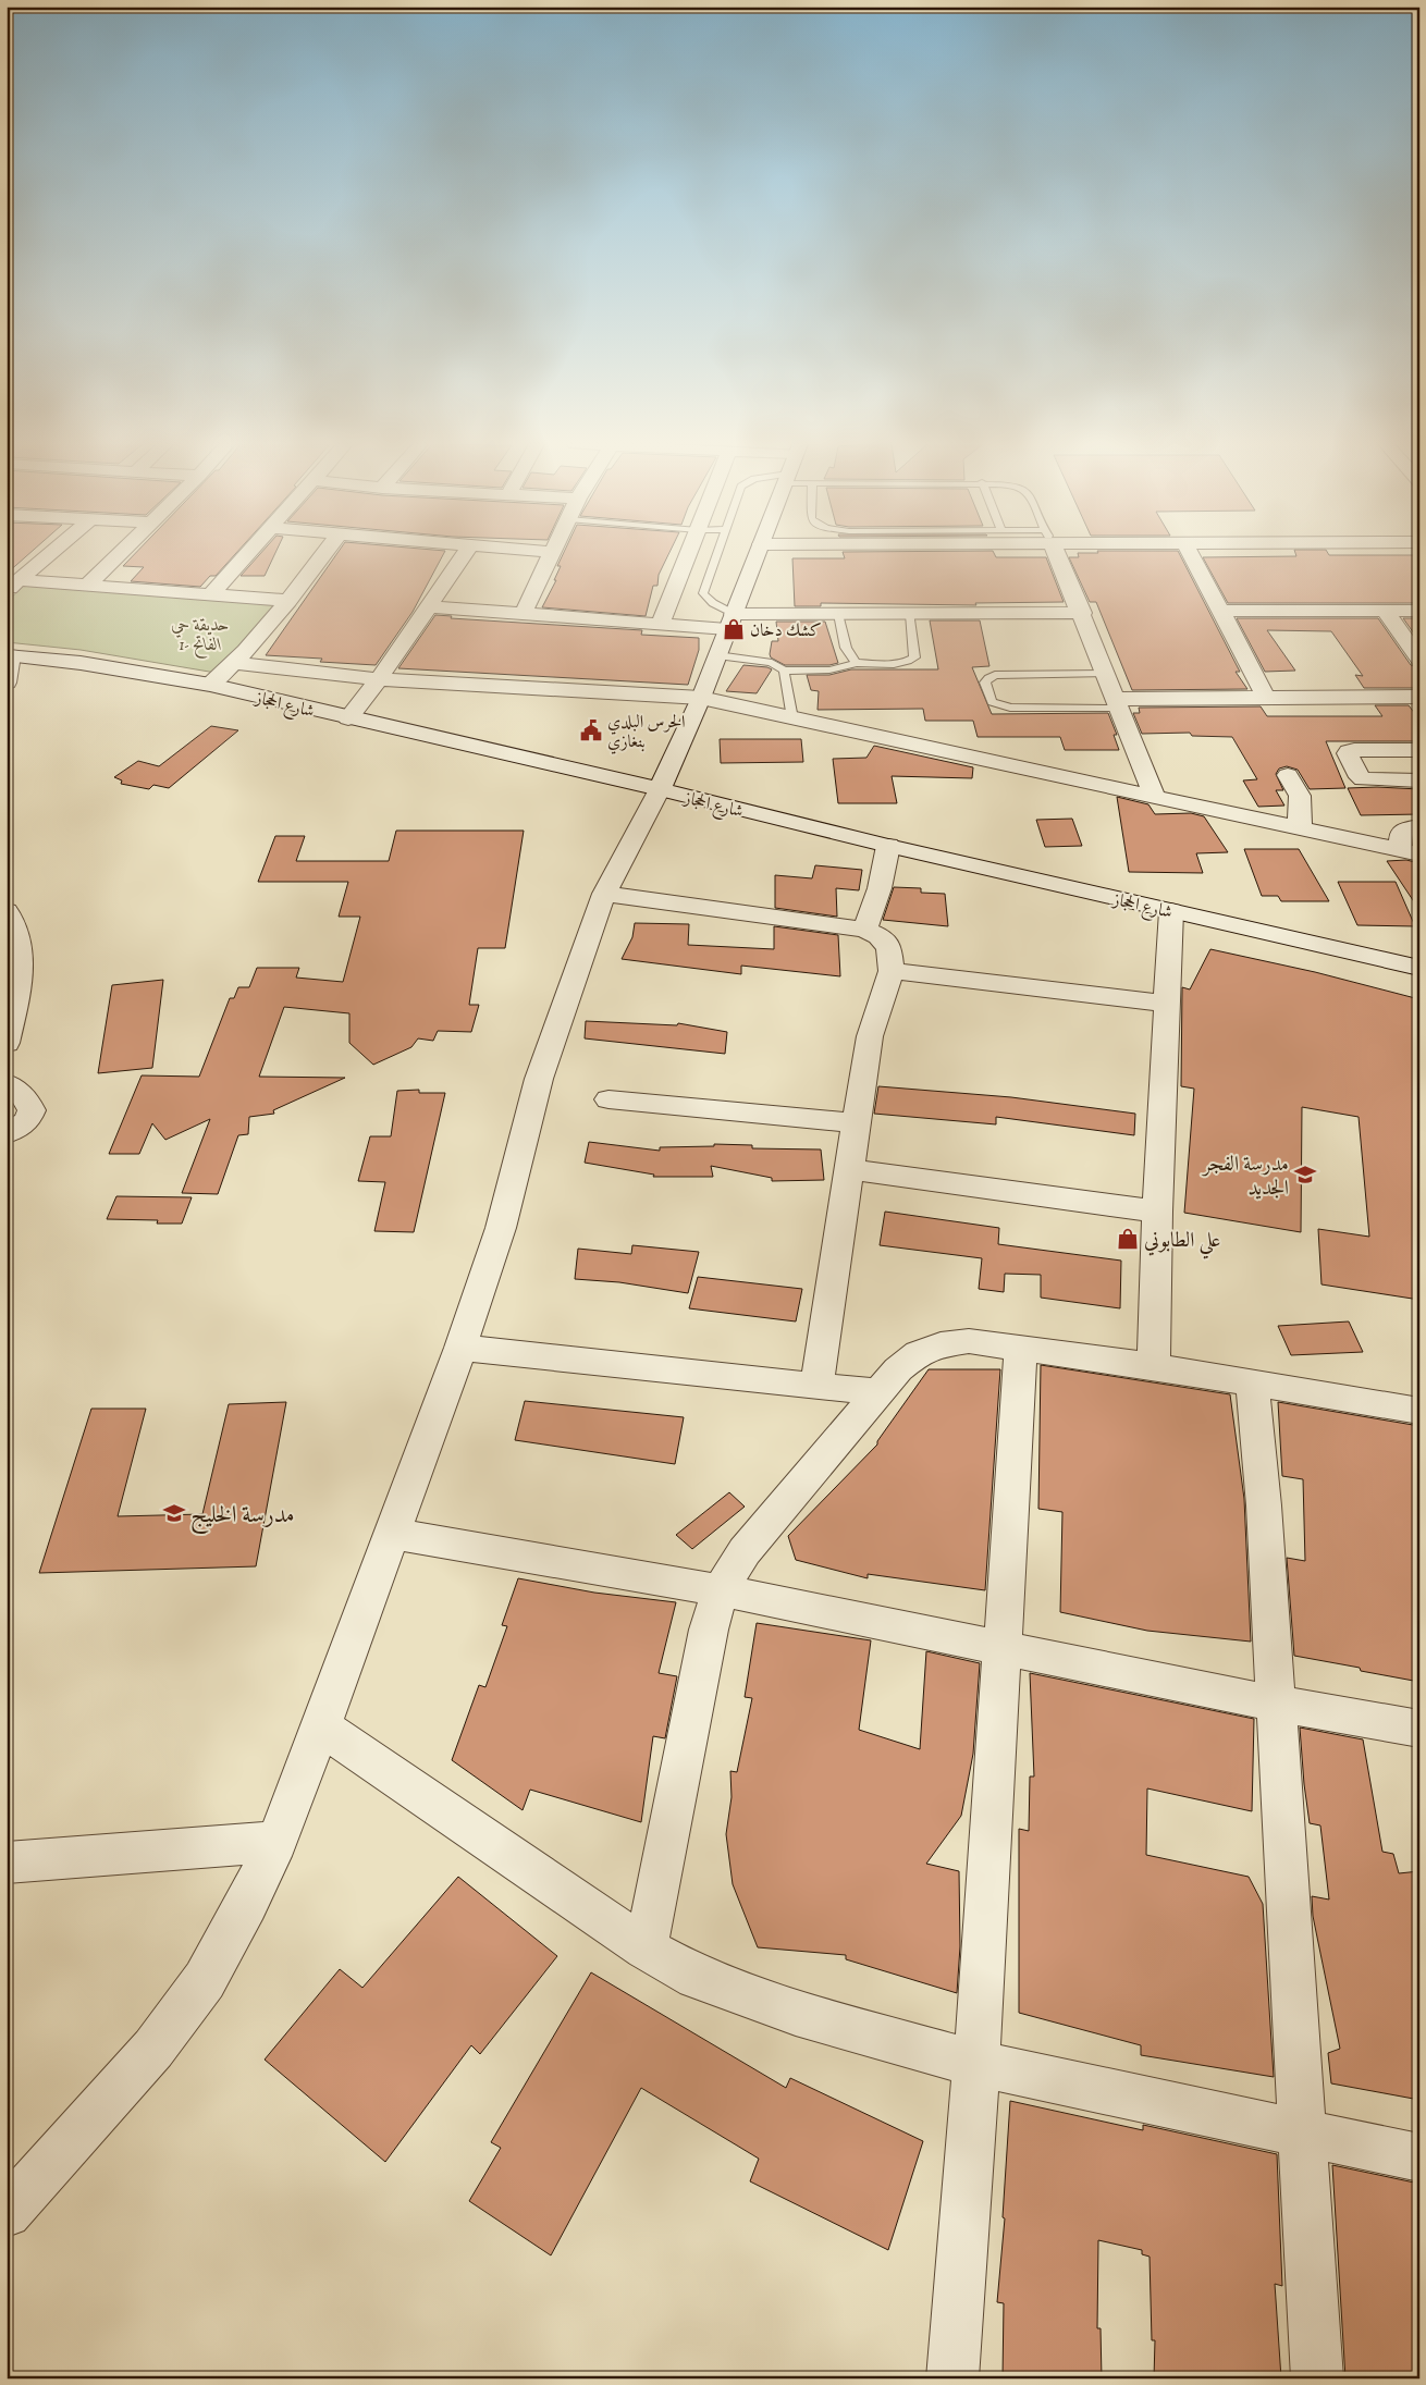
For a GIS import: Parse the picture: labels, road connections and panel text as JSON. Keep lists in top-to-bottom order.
{
  "streets": {
    "street": ["شارع الحجاز"]
  },
  "parks": ["حديقة حي الفاتح -1"],
  "places": {
    "shop": ["كشك دخان", "علي الطابوني"],
    "public building": ["الحرس البلدي بنغازي"],
    "school or university": ["مدرسة الفجر الجديد", "مدرسة الخليج"]
  }
}
